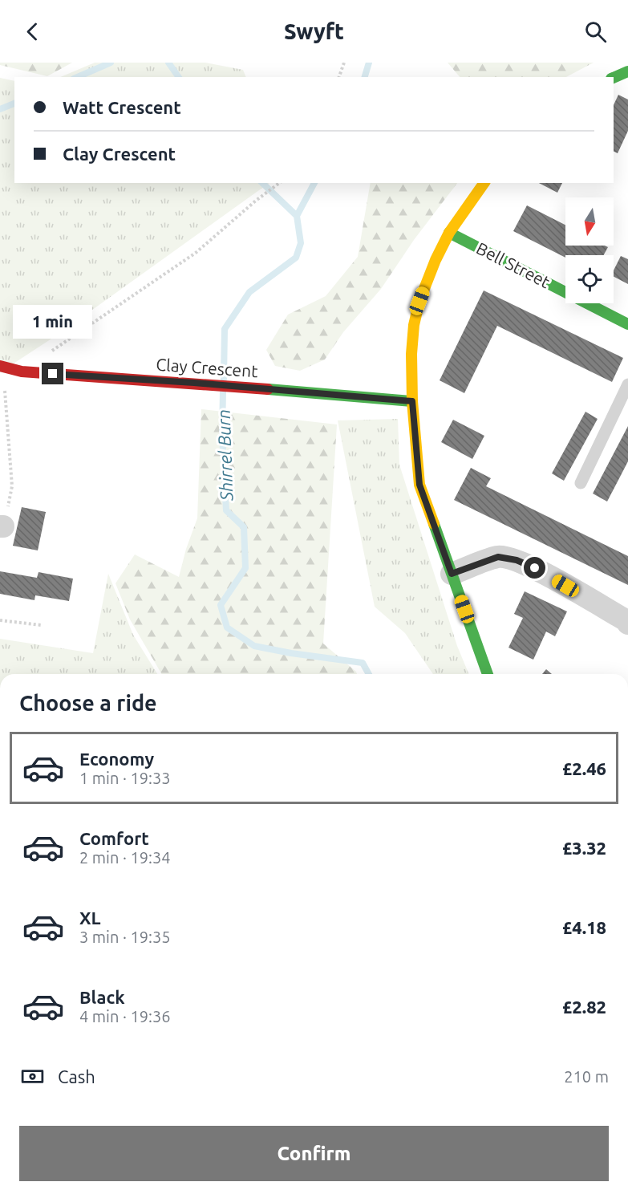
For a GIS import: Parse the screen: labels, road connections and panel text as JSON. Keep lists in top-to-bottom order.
{
  "streets": {
    "street": ["Bell Street", "Clay Crescent"]
  },
  "water": ["Shirrel Burn"],
  "north": "bottom",
  "page": {
    "header": "Swyft",
    "banner": ["Watt Crescent", "Clay Crescent"],
    "bubble": "1 min",
    "heading": "Choose a ride",
    "list": [
      {
        "name": "Economy",
        "note": "1 min · 19:33",
        "value": "£2.46"
      },
      {
        "name": "Comfort",
        "note": "2 min · 19:34",
        "value": "£3.32"
      },
      {
        "name": "XL",
        "note": "3 min · 19:35",
        "value": "£4.18"
      },
      {
        "name": "Black",
        "note": "4 min · 19:36",
        "value": "£2.82"
      }
    ],
    "pay": ["Cash", "210 m"],
    "buttons": "Confirm"
  }
}
